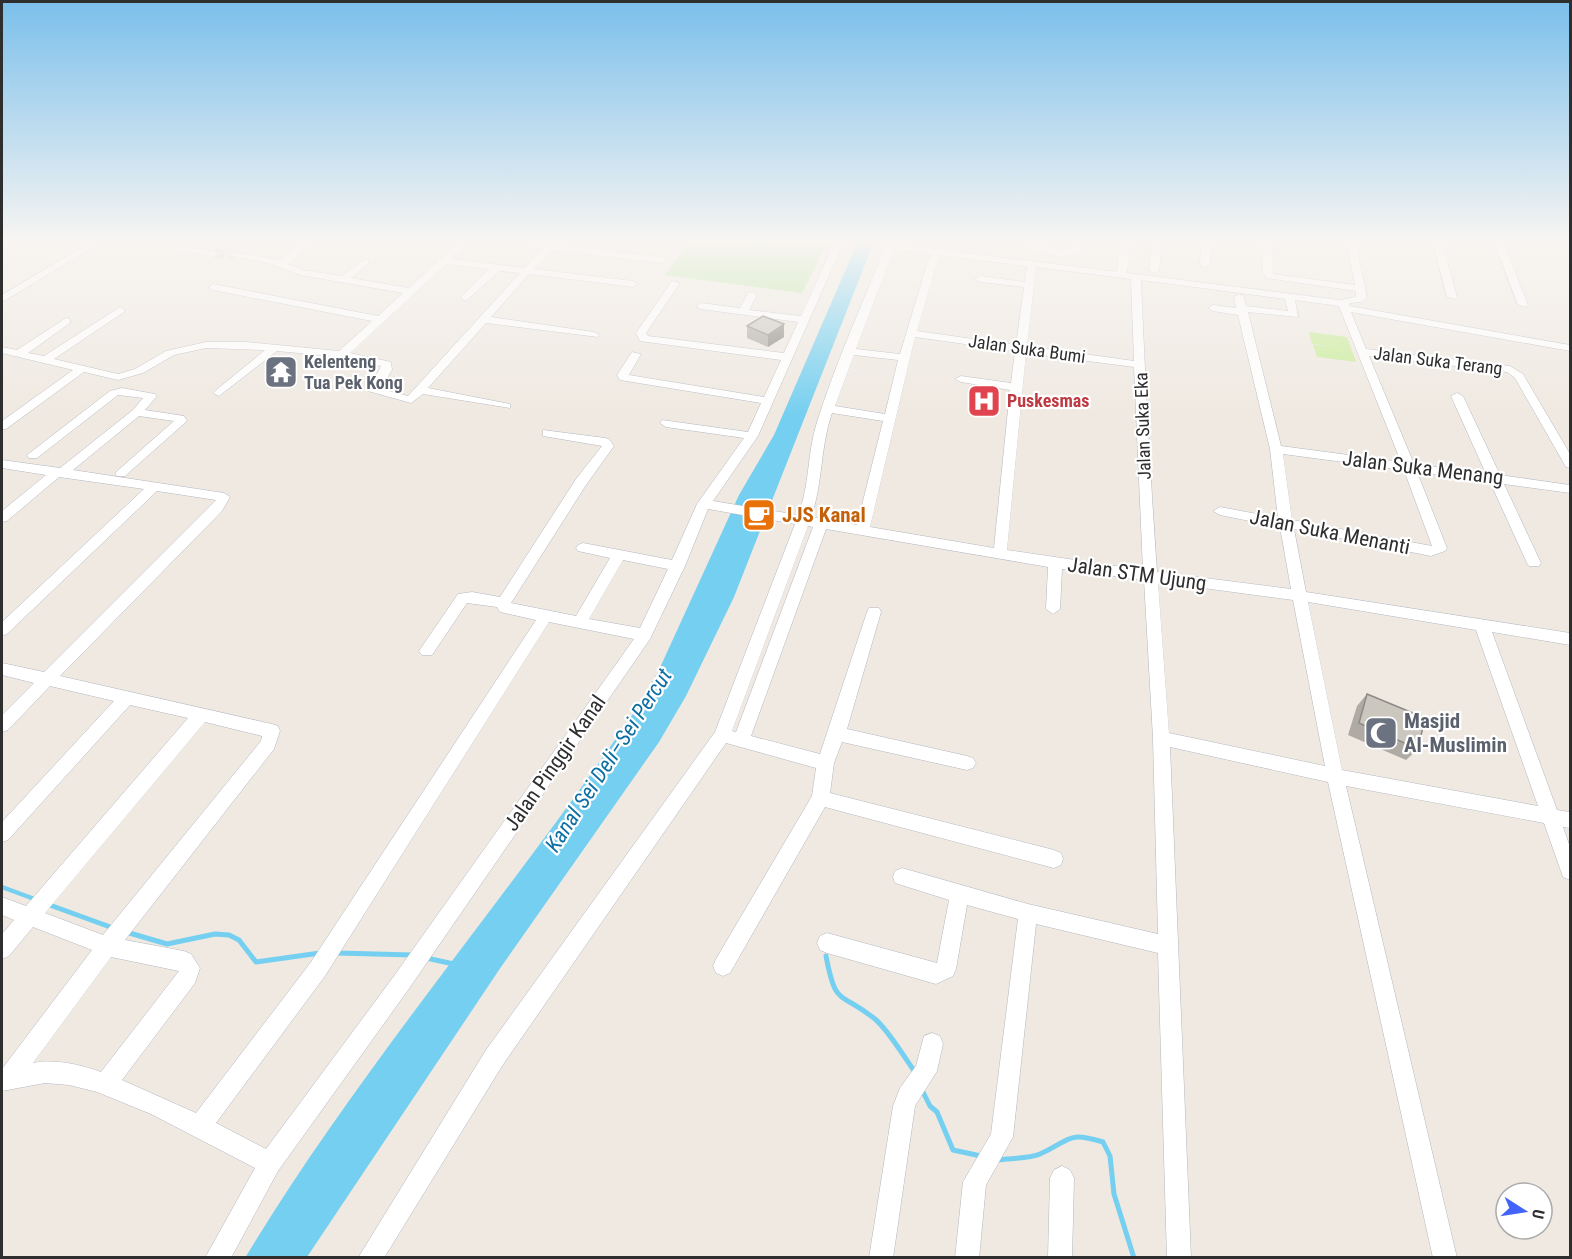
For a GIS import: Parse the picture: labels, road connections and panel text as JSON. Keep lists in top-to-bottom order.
{
  "streets": {
    "street": [
      "Jalan Suka Bumi",
      "Jalan Suka Terang",
      "Jalan Suka Eka",
      "Jalan Suka Menang",
      "Jalan Suka Menanti",
      "Jalan STM Ujung",
      "Jalan Pinggir Kanal"
    ]
  },
  "crossings": [
    ["Jalan Suka Bumi", "Jalan Suka Eka"],
    ["Jalan Suka Eka", "Jalan STM Ujung"],
    ["Jalan Suka Menang", "Jalan Suka Menanti"],
    ["Jalan STM Ujung", "Jalan Pinggir Kanal"]
  ],
  "water": ["Kanal Sei Deli–Sei Percut"],
  "places": {
    "temple": ["Kelenteng Tua Pek Kong"],
    "hospital": ["Puskesmas"],
    "cafe": ["JJS Kanal"],
    "mosque": ["Masjid Al-Muslimin"]
  },
  "north": "right"
}
